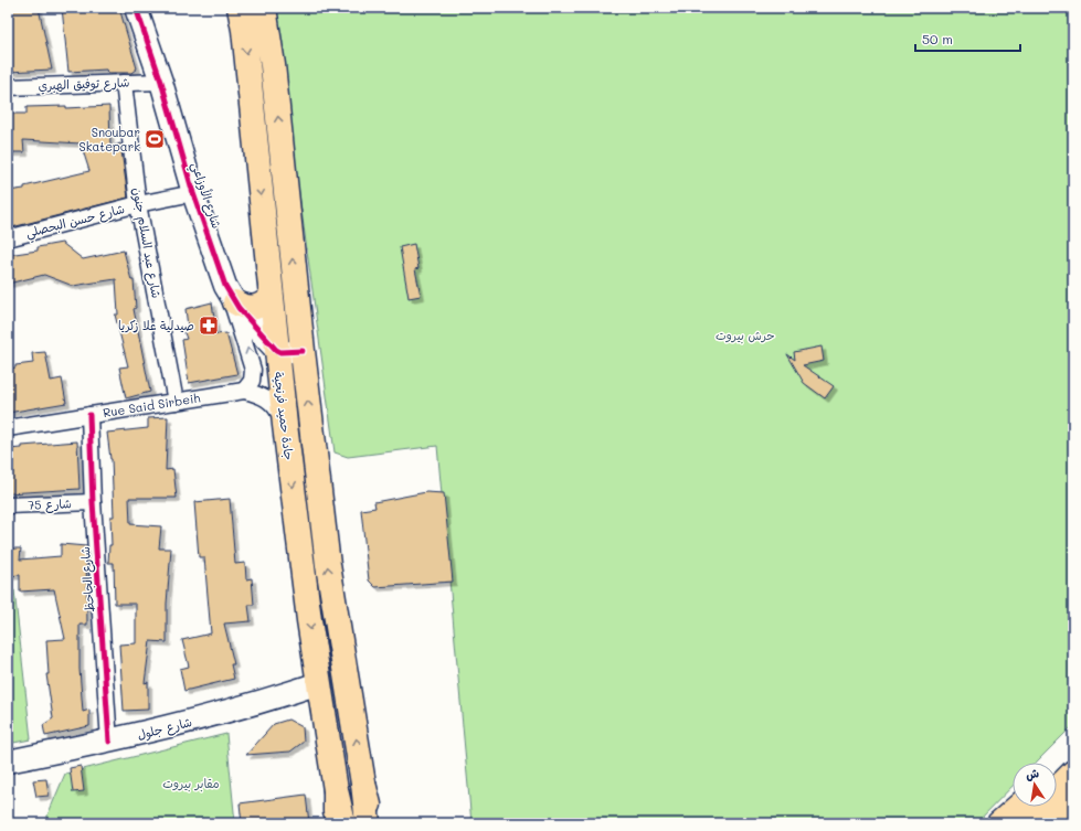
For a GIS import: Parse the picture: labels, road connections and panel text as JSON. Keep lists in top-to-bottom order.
{
  "streets": {
    "main road": ["جادة حميد فرنجية"],
    "street": [
      "شارع توفيق الهبري",
      "شارع الأوزاعي",
      "شارع حسن البحصلي",
      "شارع عبد السلام جنون",
      "Rue Said Sirbeih",
      "شارع 75",
      "شارع الجاحظ",
      "شارع جلول"
    ]
  },
  "crossings": [
    ["شارع توفيق الهبري", "شارع الأوزاعي"],
    ["شارع توفيق الهبري", "شارع عبد السلام جنون"],
    ["شارع الأوزاعي", "شارع حسن البحصلي"],
    ["شارع الأوزاعي", "جادة حميد فرنجية"],
    ["شارع حسن البحصلي", "شارع عبد السلام جنون"],
    ["شارع عبد السلام جنون", "Rue Said Sirbeih"],
    ["Rue Said Sirbeih", "شارع الجاحظ"],
    ["جادة حميد فرنجية", "شارع جلول"],
    ["شارع 75", "شارع الجاحظ"],
    ["شارع الجاحظ", "شارع جلول"]
  ],
  "parks": ["حرش بيروت", "مقابر بيروت"],
  "places": {
    "sports": ["Snoubar Skatepark"],
    "pharmacy": ["صيدلية علا زكريا"]
  },
  "scale_bar": "50 m",
  "north": "top"
}
